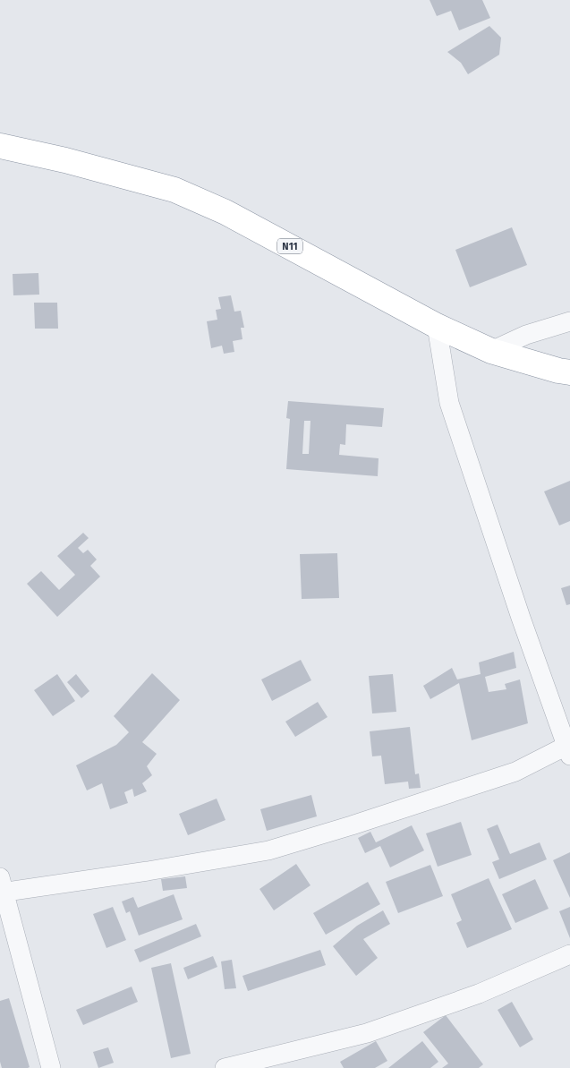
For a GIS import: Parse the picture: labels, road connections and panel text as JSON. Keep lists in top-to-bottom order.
{
  "streets": {
    "highway": ["N11"]
  }
}
